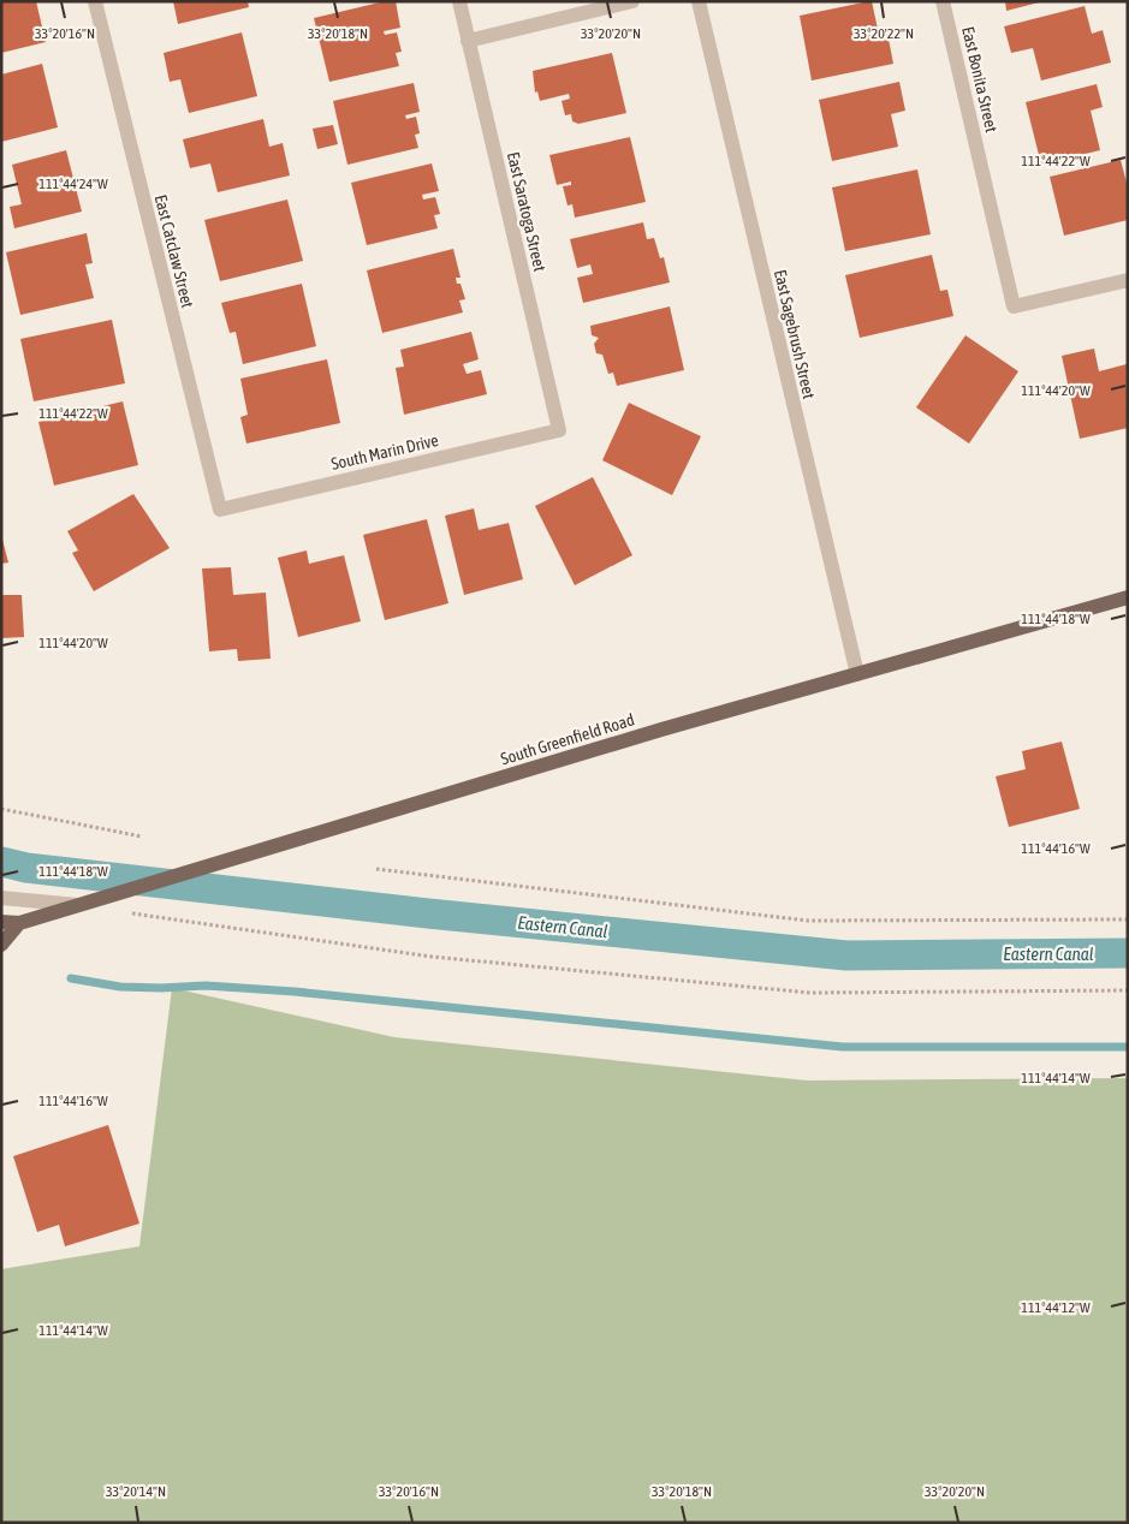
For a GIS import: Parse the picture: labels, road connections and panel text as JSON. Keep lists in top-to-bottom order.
{
  "streets": {
    "main road": ["South Greenfield Road"],
    "street": [
      "East Bonita Street",
      "East Saratoga Street",
      "East Catclaw Street",
      "East Sagebrush Street",
      "South Marin Drive"
    ]
  },
  "crossings": [
    ["East Saratoga Street", "South Marin Drive"],
    ["East Catclaw Street", "South Marin Drive"],
    ["East Sagebrush Street", "South Greenfield Road"]
  ],
  "water": ["Eastern Canal"],
  "coordinates": [
    "33°20'16\"N",
    "33°20'18\"N",
    "33°20'20\"N",
    "33°20'22\"N",
    "111°44'22\"W",
    "111°44'24\"W",
    "111°44'20\"W",
    "111°44'18\"W",
    "111°44'16\"W",
    "111°44'14\"W",
    "111°44'12\"W",
    "33°20'14\"N"
  ]
}
